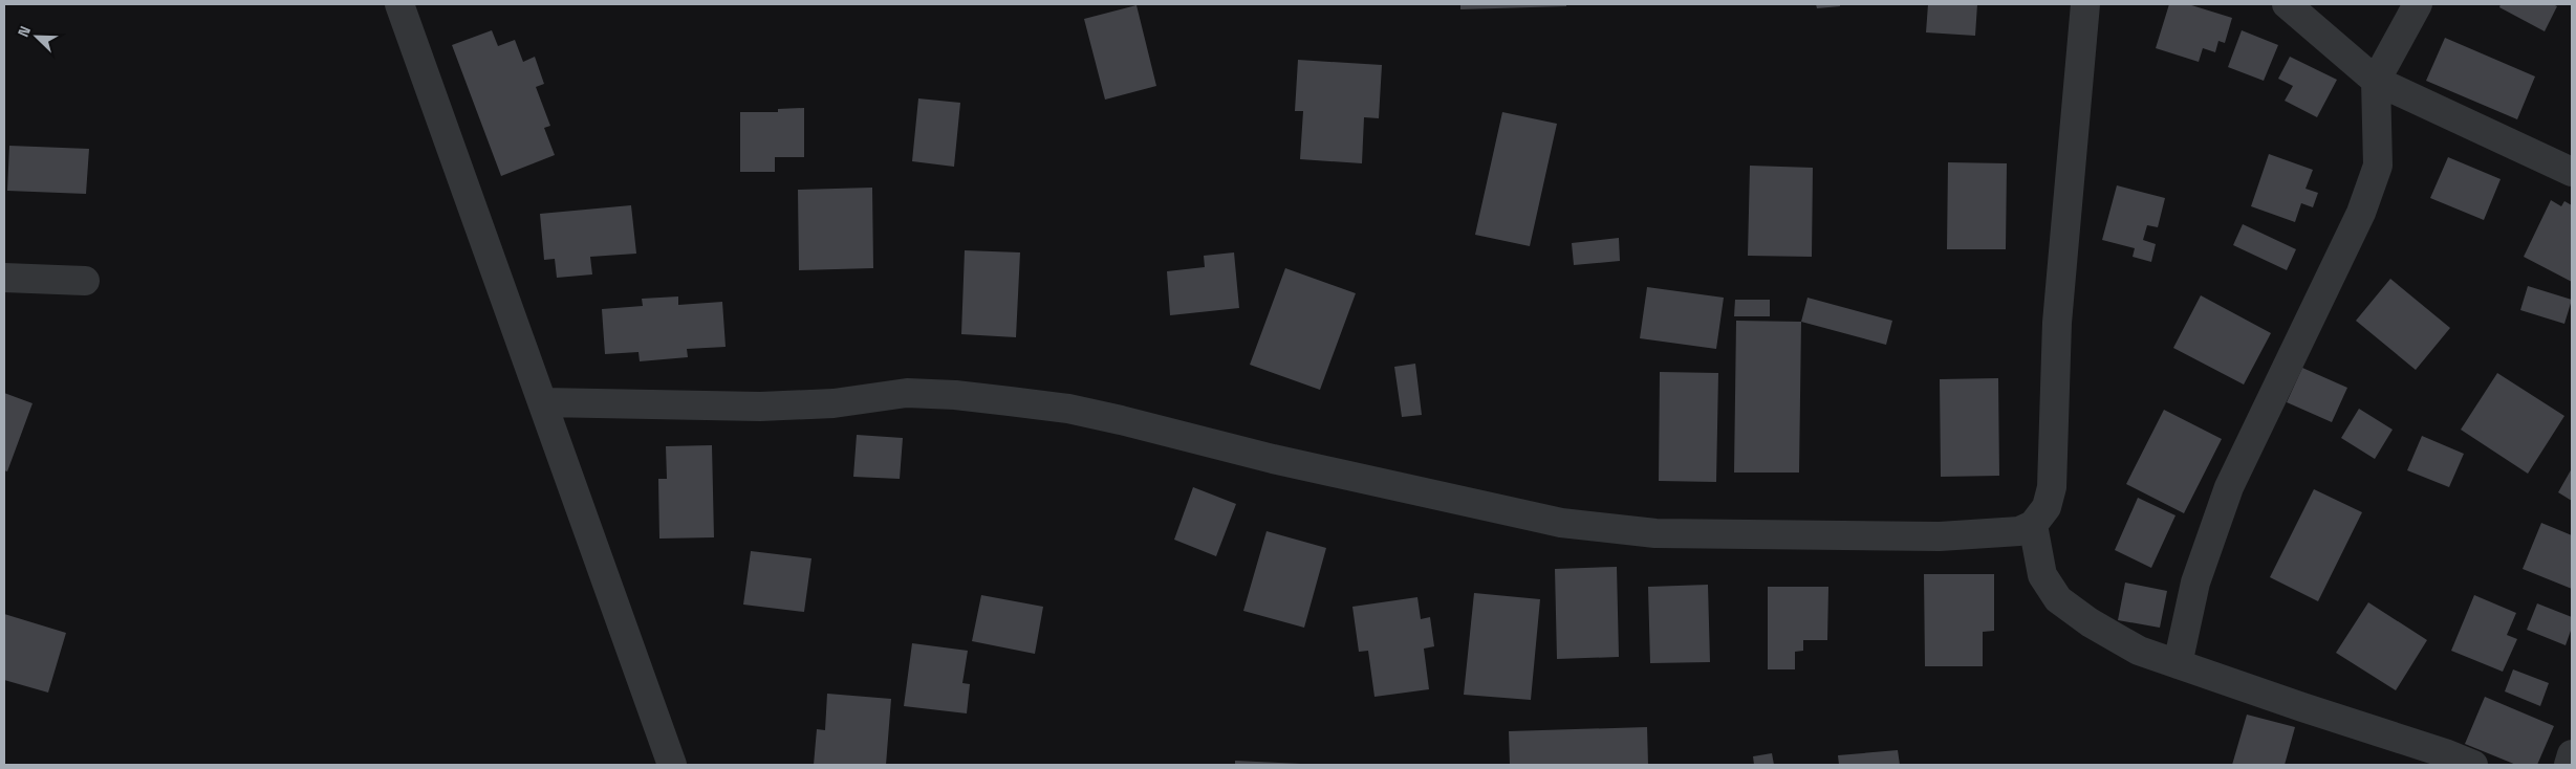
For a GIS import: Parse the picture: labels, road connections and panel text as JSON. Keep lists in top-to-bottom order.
{
  "north": "top left"
}
